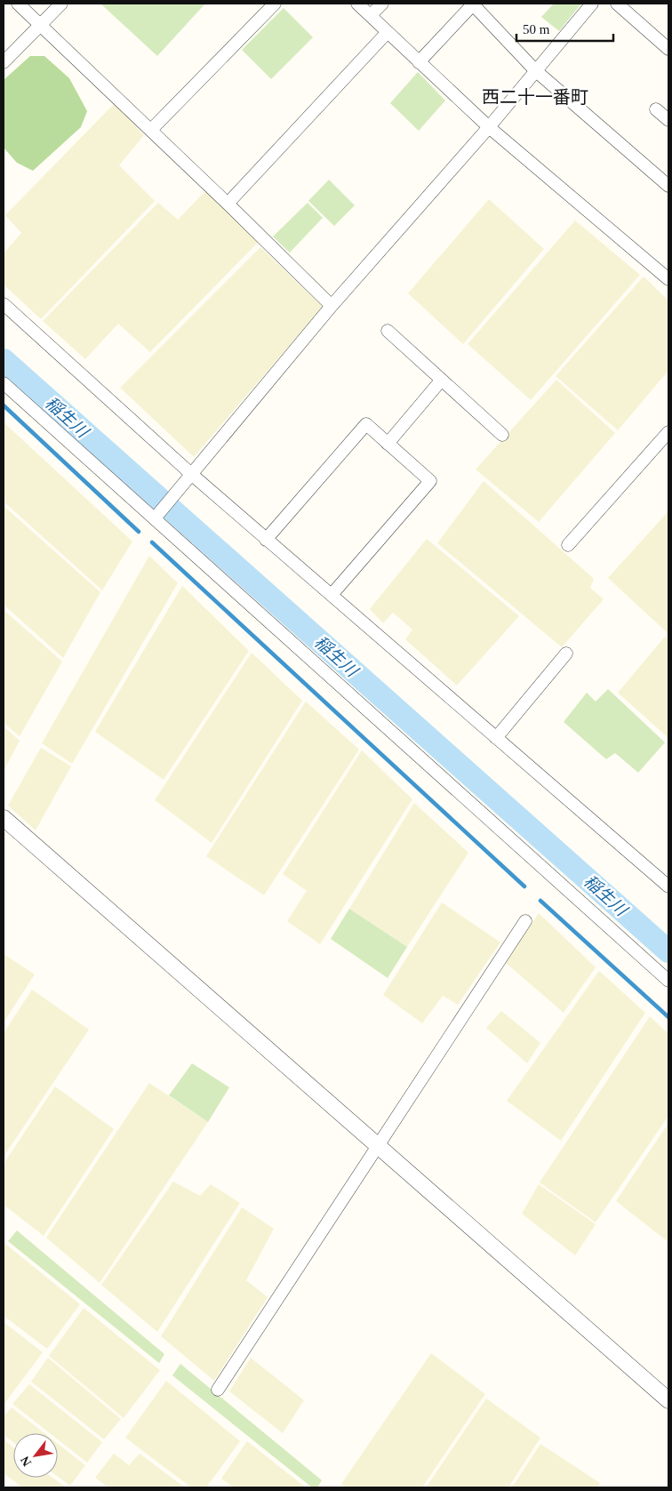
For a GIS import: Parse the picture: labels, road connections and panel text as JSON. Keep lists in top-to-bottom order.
{
  "districts": ["西二十一番町"],
  "water": ["稲生川"],
  "scale_bar": "50 m",
  "north": "bottom left"
}
